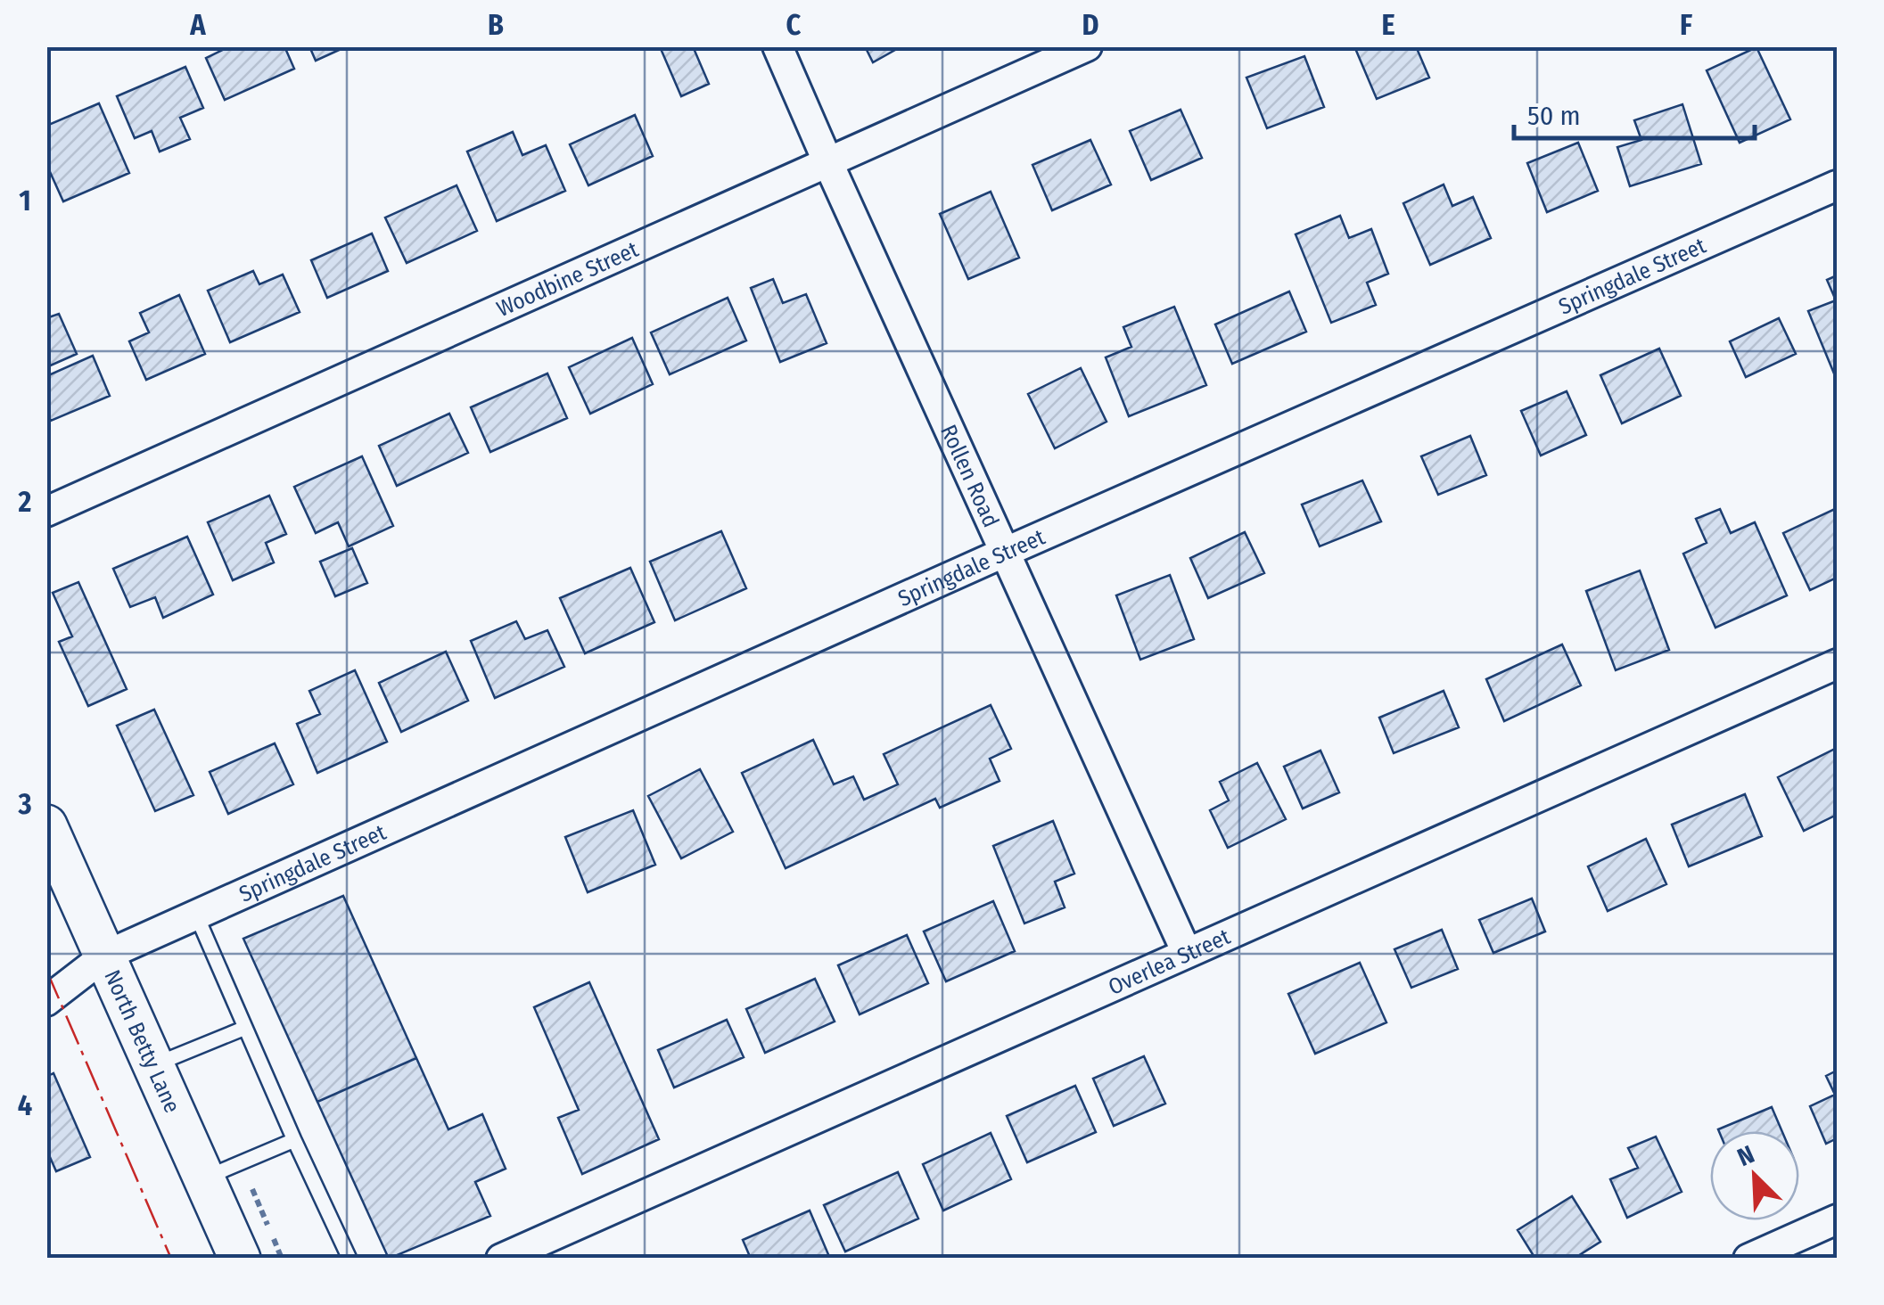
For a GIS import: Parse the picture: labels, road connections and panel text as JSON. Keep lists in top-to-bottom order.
{
  "streets": {
    "street": [
      "Springdale Street",
      "Woodbine Street",
      "Rollen Road",
      "Overlea Street",
      "North Betty Lane"
    ]
  },
  "crossings": [
    ["Springdale Street", "Rollen Road"],
    ["Springdale Street", "North Betty Lane"],
    ["Woodbine Street", "Rollen Road"],
    ["Rollen Road", "Overlea Street"]
  ],
  "scale_bar": "50 m",
  "north": "top left",
  "grid": {
    "columns": [
      "A",
      "B",
      "C",
      "D",
      "E",
      "F"
    ],
    "rows": [
      "1",
      "2",
      "3",
      "4"
    ]
  }
}
